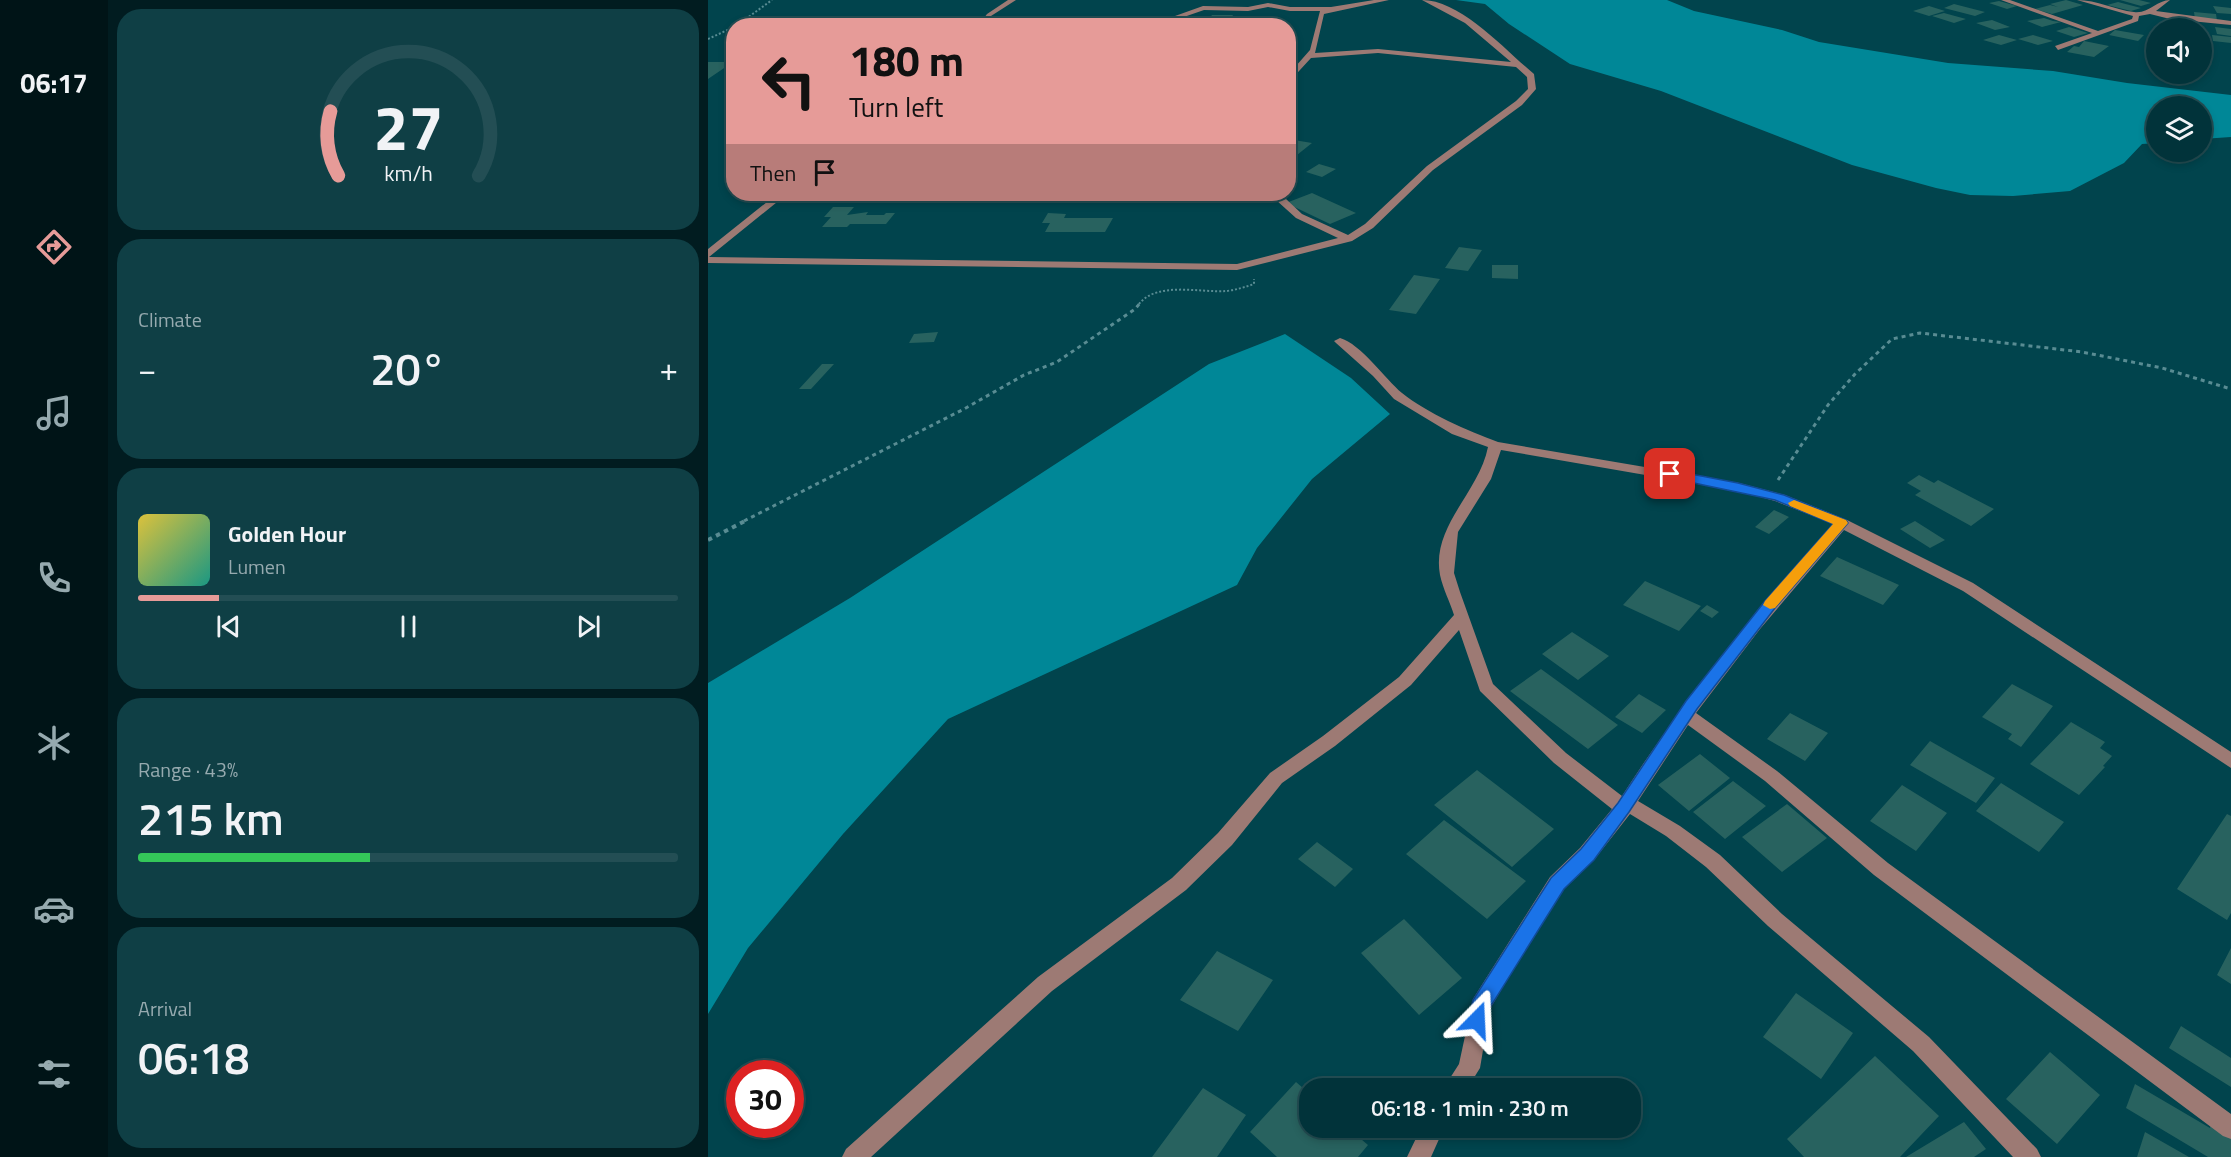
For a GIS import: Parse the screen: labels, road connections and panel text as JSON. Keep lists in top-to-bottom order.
{
  "page": {
    "tabs": "06:17",
    "turn": ["180 m", "Turn left"],
    "then": "Then",
    "tile": [
      "Climate",
      ["Range · 43%", "215 km"],
      ["Arrival", "06:18"]
    ],
    "heat": ["−", "20°", "+"],
    "song": ["Golden Hour", "Lumen"],
    "limit": "30",
    "trip": "06:18 · 1 min · 230 m",
    "gauge": ["27", "km/h"]
  }
}
